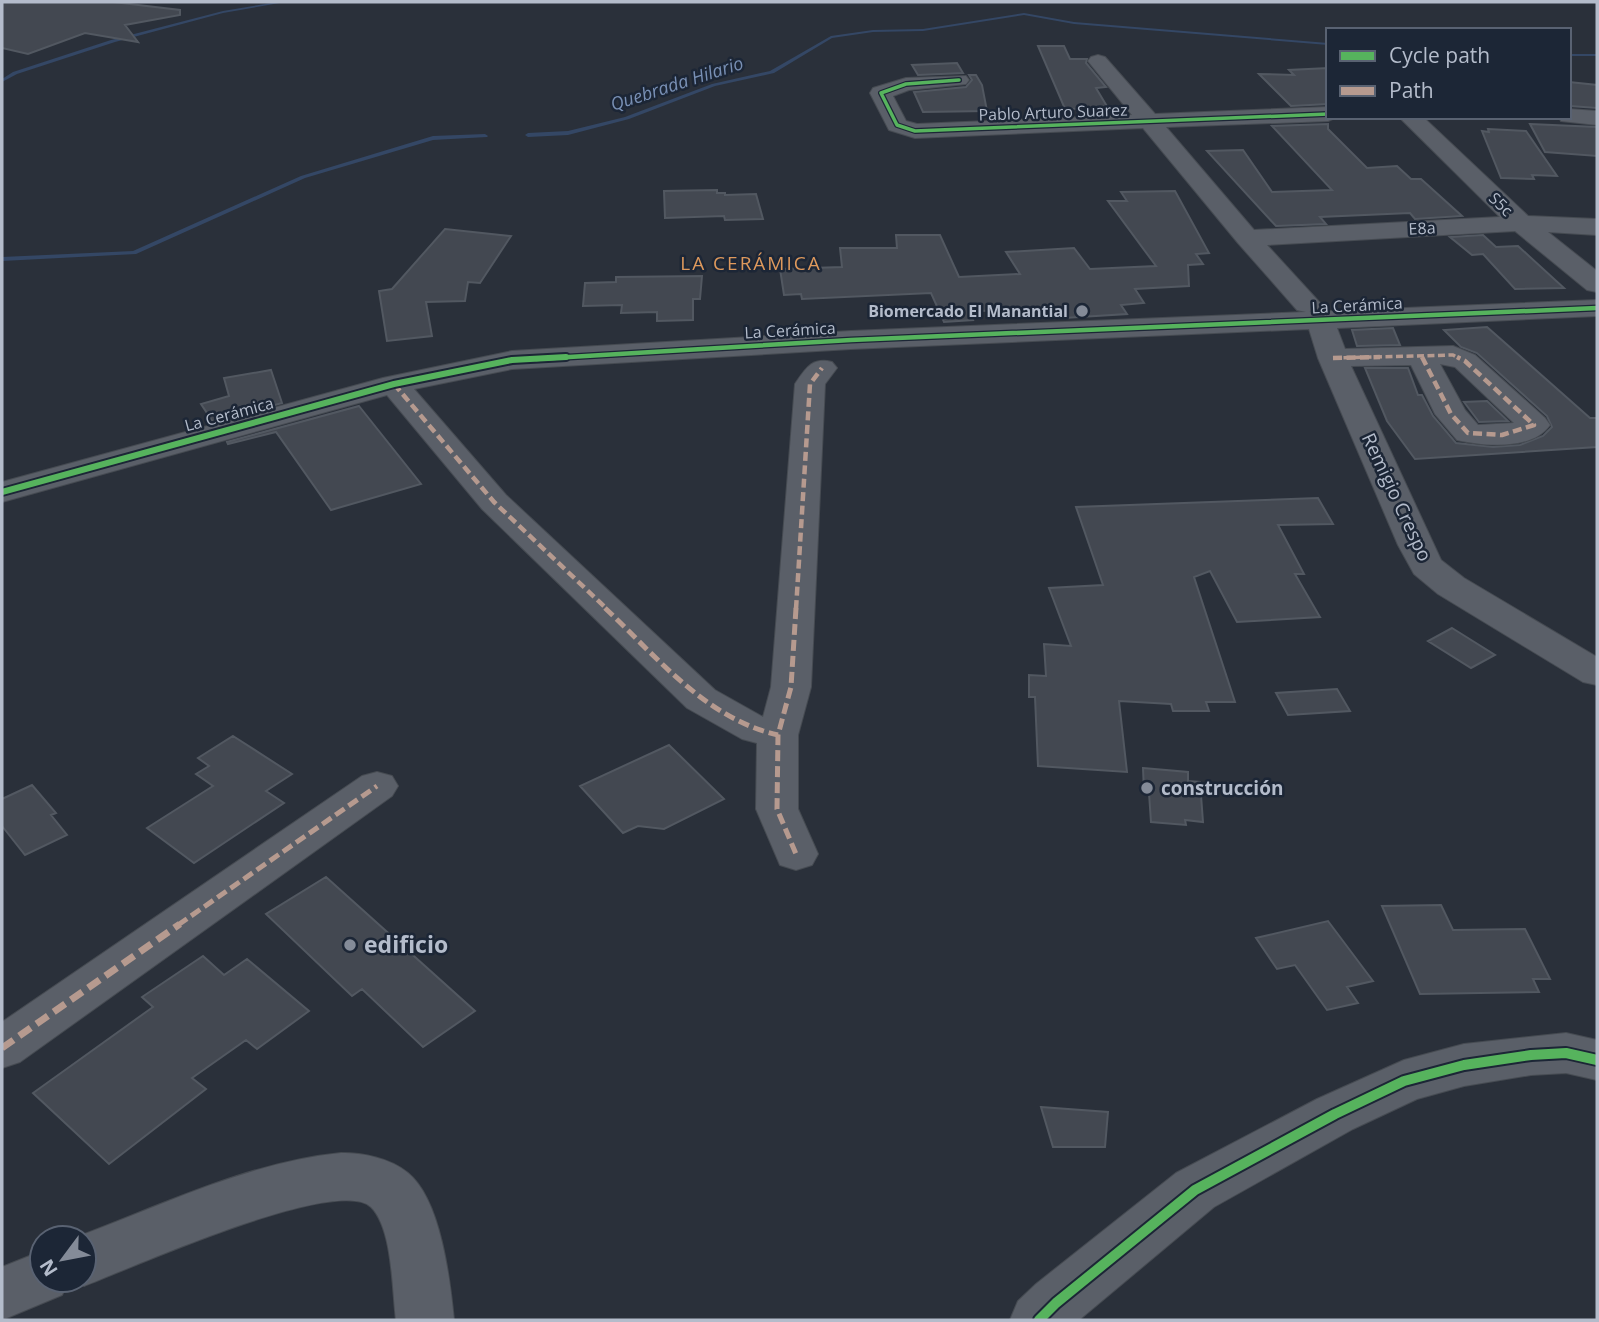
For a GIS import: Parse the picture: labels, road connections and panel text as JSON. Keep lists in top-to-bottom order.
{
  "streets": {
    "street": [
      "Pablo Arturo Suarez",
      "S5c",
      "E8a",
      "La Cerámica",
      "Remigio Crespo"
    ]
  },
  "crossings": [
    ["Pablo Arturo Suarez", "Remigio Crespo"],
    ["S5c", "E8a"],
    ["E8a", "Remigio Crespo"],
    ["La Cerámica", "Remigio Crespo"]
  ],
  "districts": ["LA CERÁMICA"],
  "water": ["Quebrada Hilario"],
  "places": ["Biomercado El Manantial", "construcción", "edificio"],
  "legend": ["Cycle path", "Path"],
  "north": "bottom left"
}
